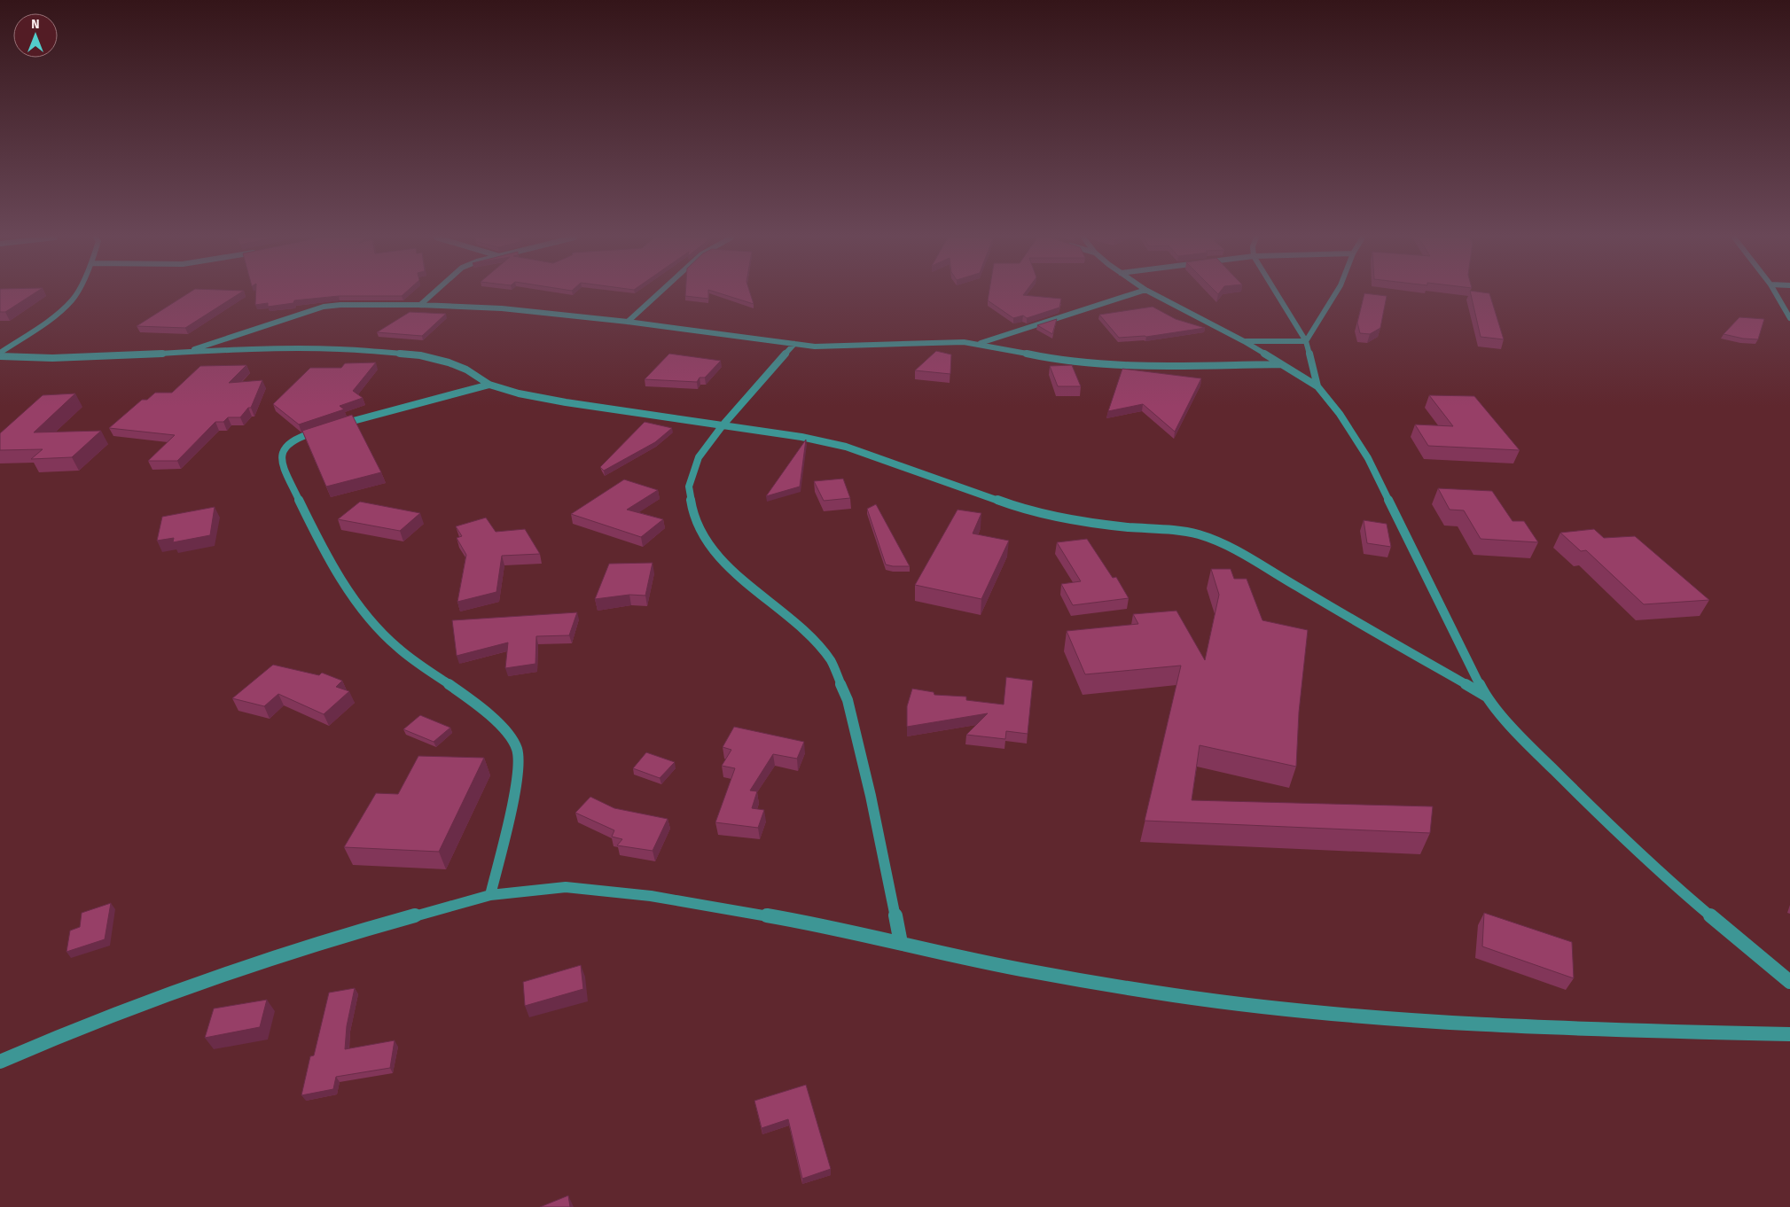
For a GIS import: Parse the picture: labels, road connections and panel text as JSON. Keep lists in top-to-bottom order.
{
  "north": "top"
}
